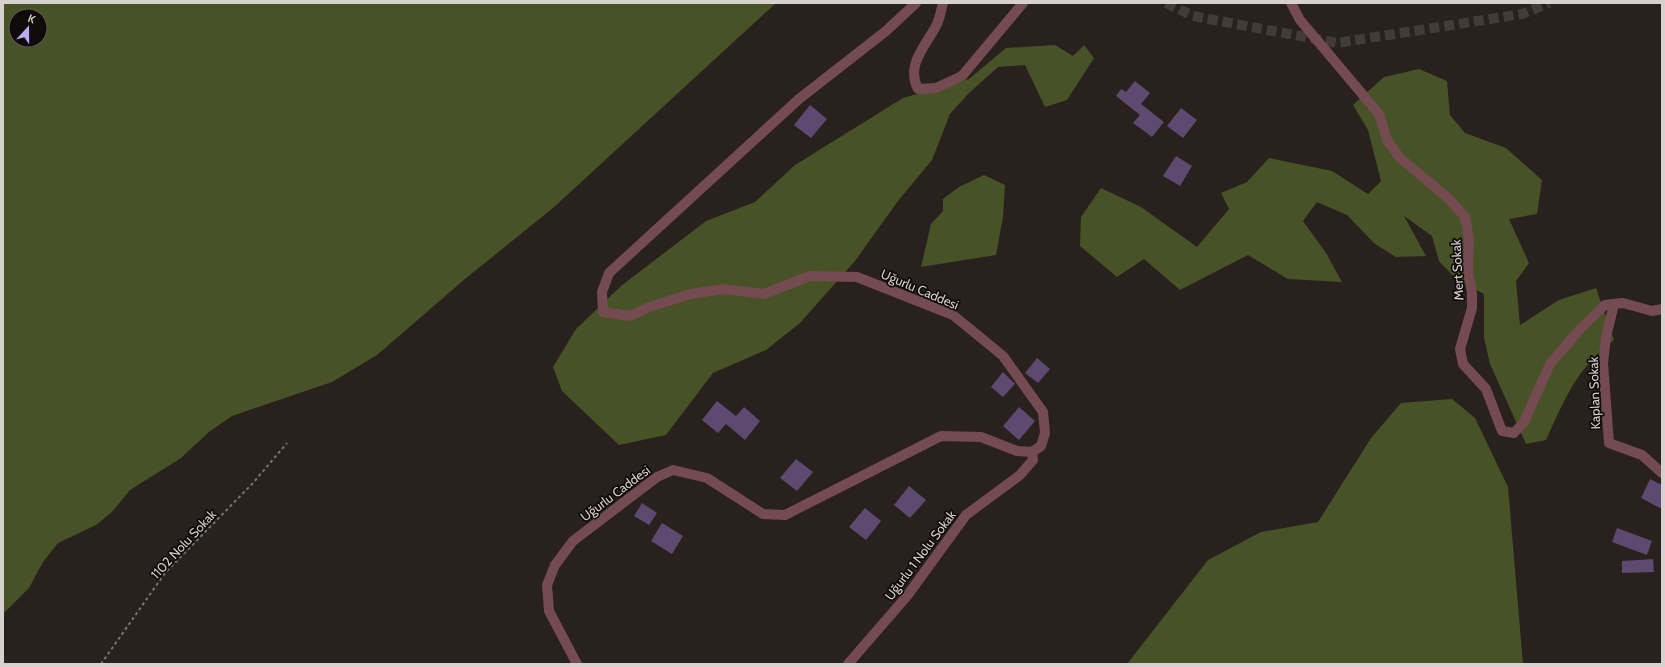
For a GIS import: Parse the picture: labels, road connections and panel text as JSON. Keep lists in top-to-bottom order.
{
  "streets": {
    "street": [
      "Mert Sokak",
      "Uğurlu Caddesi",
      "Kaplan Sokak",
      "Uğurlu 1 Nolu Sokak"
    ],
    "path": ["1102 Nolu Sokak"]
  },
  "crossings": [
    ["Mert Sokak", "Kaplan Sokak"],
    ["Uğurlu Caddesi", "Uğurlu 1 Nolu Sokak"]
  ],
  "north": "top"
}
